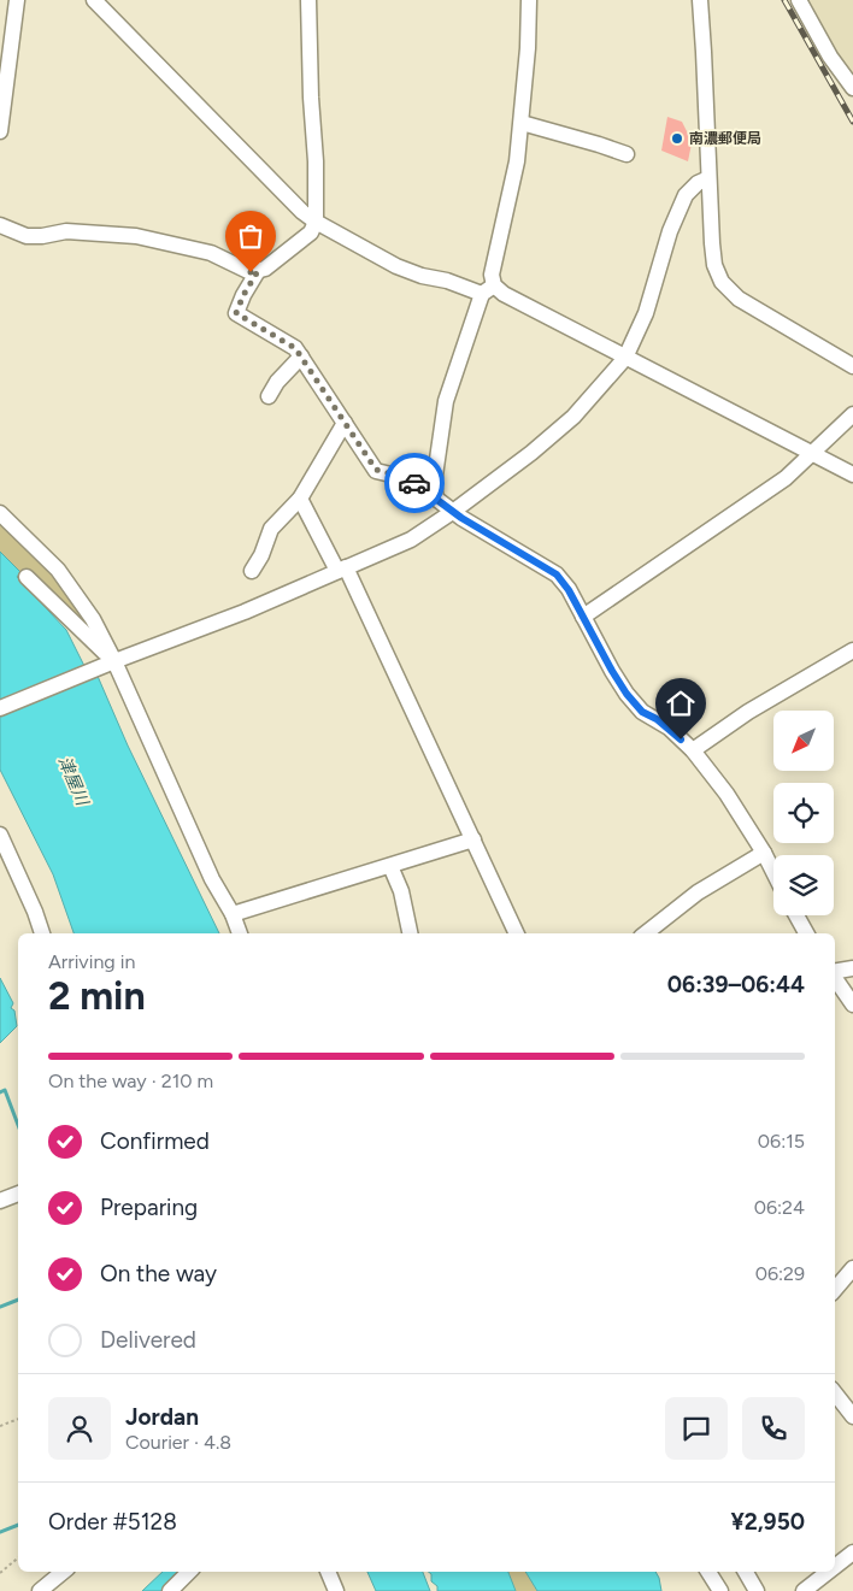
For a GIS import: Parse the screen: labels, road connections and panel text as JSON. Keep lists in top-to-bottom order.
{
  "water": ["津屋川"],
  "places": ["南濃郵便局"],
  "north": "bottom left",
  "page": {
    "heading": ["2 min", "Arriving in", "06:39–06:44"],
    "panel": [
      "Jordan",
      "Courier · 4.8",
      "Order #5128",
      "¥2,950"
    ],
    "bar": "On the way · 210 m",
    "list": [
      ["Confirmed", "06:15"],
      ["Preparing", "06:24"],
      ["On the way", "06:29"],
      "Delivered"
    ]
  }
}
